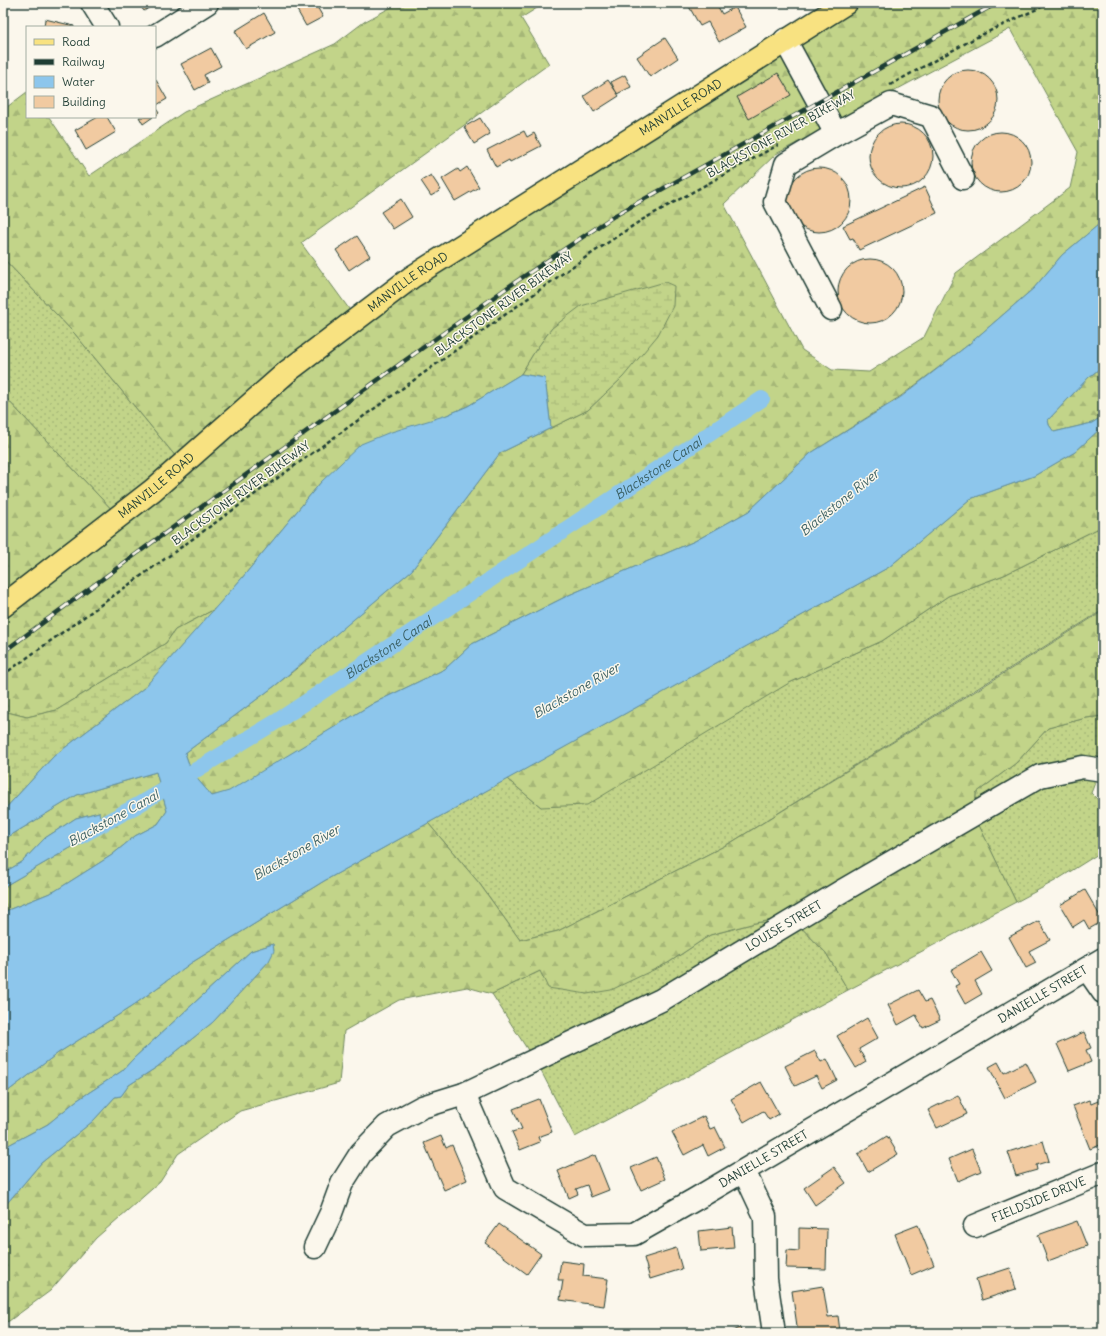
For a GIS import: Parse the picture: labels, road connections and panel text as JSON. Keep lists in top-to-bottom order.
{
  "streets": {
    "main road": ["MANVILLE ROAD"],
    "street": ["LOUISE STREET", "DANIELLE STREET", "FIELDSIDE DRIVE"],
    "path": ["BLACKSTONE RIVER BIKEWAY"]
  },
  "crossings": [
    ["LOUISE STREET", "DANIELLE STREET"]
  ],
  "water": ["Blackstone Canal", "Blackstone River"],
  "legend": [
    "Road",
    "Railway",
    "Water",
    "Building"
  ]
}
